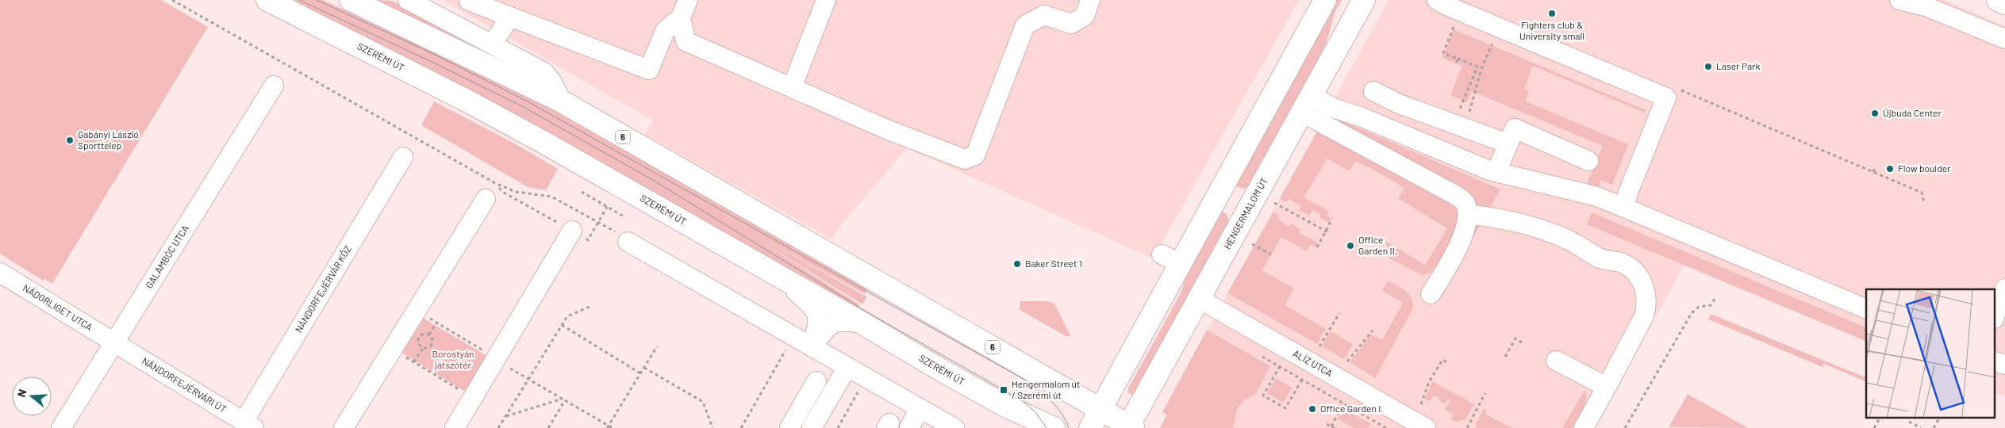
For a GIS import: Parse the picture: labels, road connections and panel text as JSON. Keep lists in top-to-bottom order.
{
  "streets": {
    "main road": ["SZERÉMI ÚT", "6", "HENGERMALOM ÚT"],
    "street": [
      "GALAMBÓC UTCA",
      "NÁNDORFEJÉRVÁR KÖZ",
      "NÁDORLIGET UTCA",
      "ALÍZ UTCA",
      "NÁNDORFEJÉRVÁRI ÚT"
    ]
  },
  "crossings": [
    ["6", "HENGERMALOM ÚT"],
    ["HENGERMALOM ÚT", "ALÍZ UTCA"],
    ["GALAMBÓC UTCA", "NÁDORLIGET UTCA"],
    ["GALAMBÓC UTCA", "NÁNDORFEJÉRVÁRI ÚT"],
    ["NÁNDORFEJÉRVÁR KÖZ", "NÁNDORFEJÉRVÁRI ÚT"],
    ["NÁDORLIGET UTCA", "NÁNDORFEJÉRVÁRI ÚT"]
  ],
  "parks": ["Borostyán játszótér"],
  "places": {
    "other": [
      "Fighters club & University small",
      "Laser Park",
      "Újbuda Center",
      "Gabányi László Sporttelep",
      "Flow boulder",
      "Office Garden II.",
      "Baker Street 1",
      "Office Garden I."
    ],
    "transit": ["Hengermalom út / Szerémi út"]
  },
  "north": "left"
}
